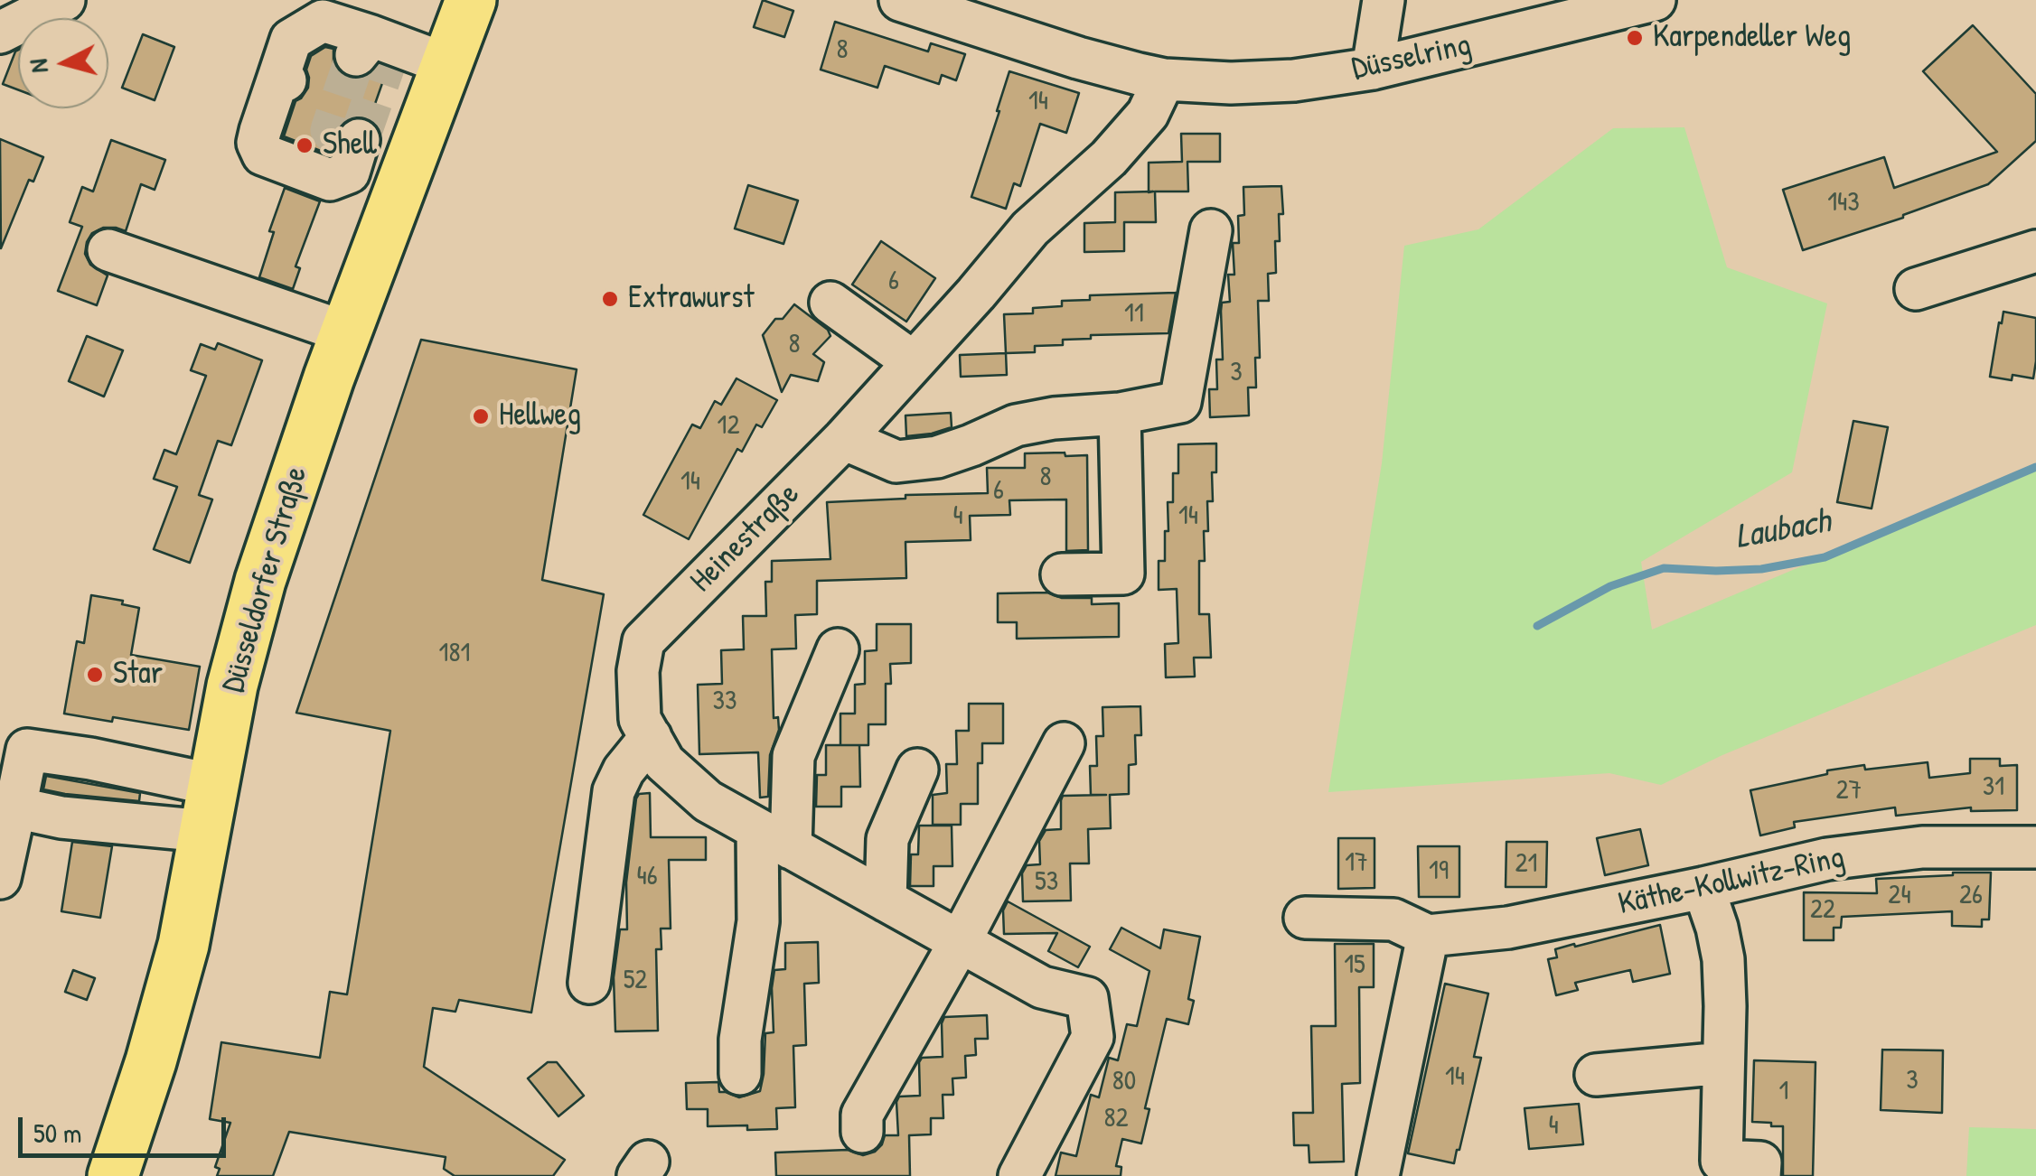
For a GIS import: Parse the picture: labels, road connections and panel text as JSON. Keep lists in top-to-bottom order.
{
  "streets": {
    "main road": ["Düsseldorfer Straße"],
    "street": ["Düsselring", "Heinestraße", "Käthe-Kollwitz-Ring"]
  },
  "crossings": [
    ["Düsselring", "Heinestraße"]
  ],
  "water": ["Laubach"],
  "places": [
    "Karpendeller Weg",
    "Shell",
    "Extrawurst",
    "Hellweg",
    "Star"
  ],
  "house_numbers": [
    "8",
    "14",
    "143",
    "6",
    "11",
    "8",
    "3",
    "12",
    "8",
    "14",
    "6",
    "4",
    "14",
    "181",
    "33",
    "31",
    "27",
    "17",
    "21",
    "19",
    "46",
    "53",
    "24",
    "26",
    "22",
    "15",
    "52",
    "14",
    "3",
    "80",
    "1",
    "82",
    "4"
  ],
  "scale_bar": "50 m",
  "north": "left"
}
